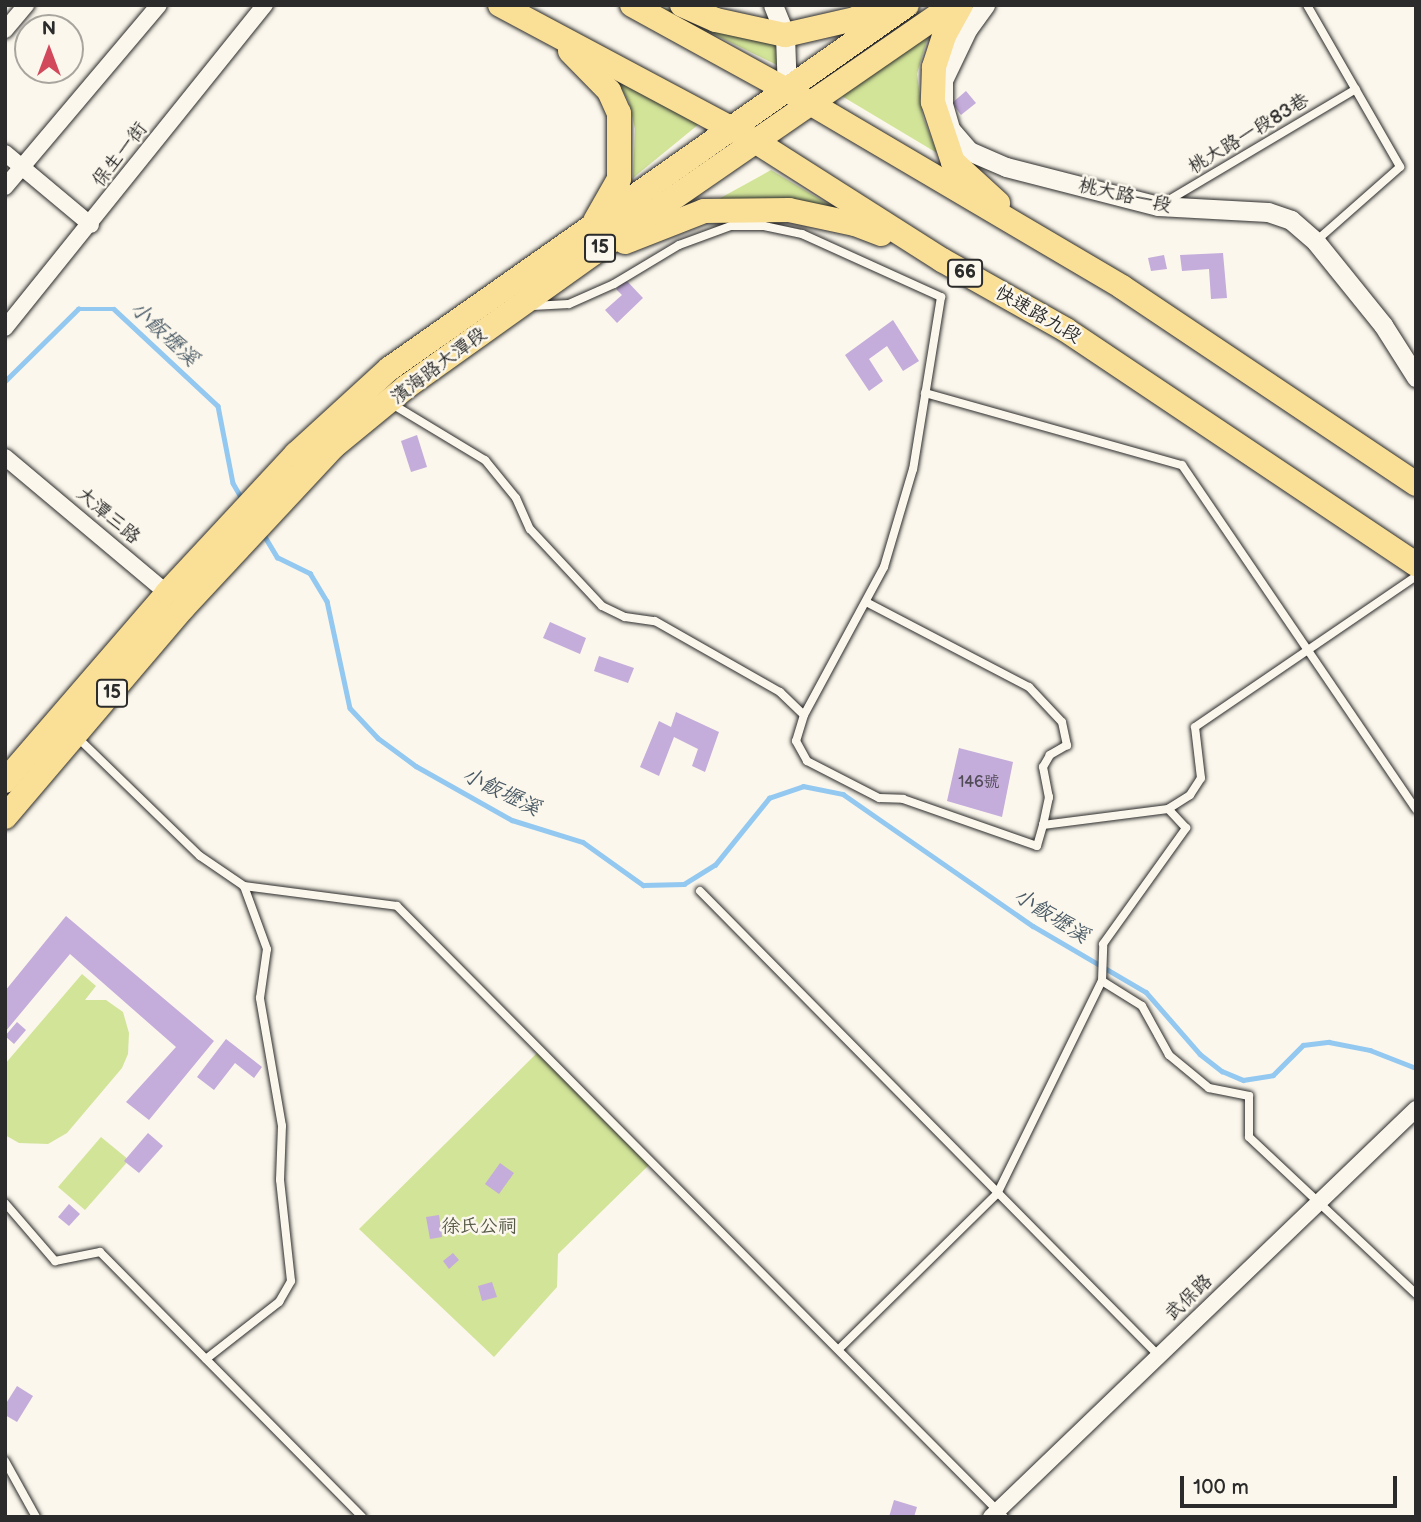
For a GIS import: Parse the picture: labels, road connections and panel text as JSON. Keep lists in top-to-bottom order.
{
  "streets": {
    "main road": [
      "15",
      "66",
      "快速路九段",
      "濱海路大潭段"
    ],
    "street": [
      "保生一街",
      "桃大路一段",
      "大潭三路",
      "武保路"
    ],
    "lane": ["桃大路一段83巷"]
  },
  "crossings": [
    ["桃大路一段83巷", "桃大路一段"],
    ["快速路九段", "濱海路大潭段"],
    ["濱海路大潭段", "大潭三路"]
  ],
  "water": ["小飯壢溪"],
  "parks": ["徐氏公祠"],
  "house_numbers": ["146號"],
  "scale_bar": "100 m",
  "north": "top"
}
